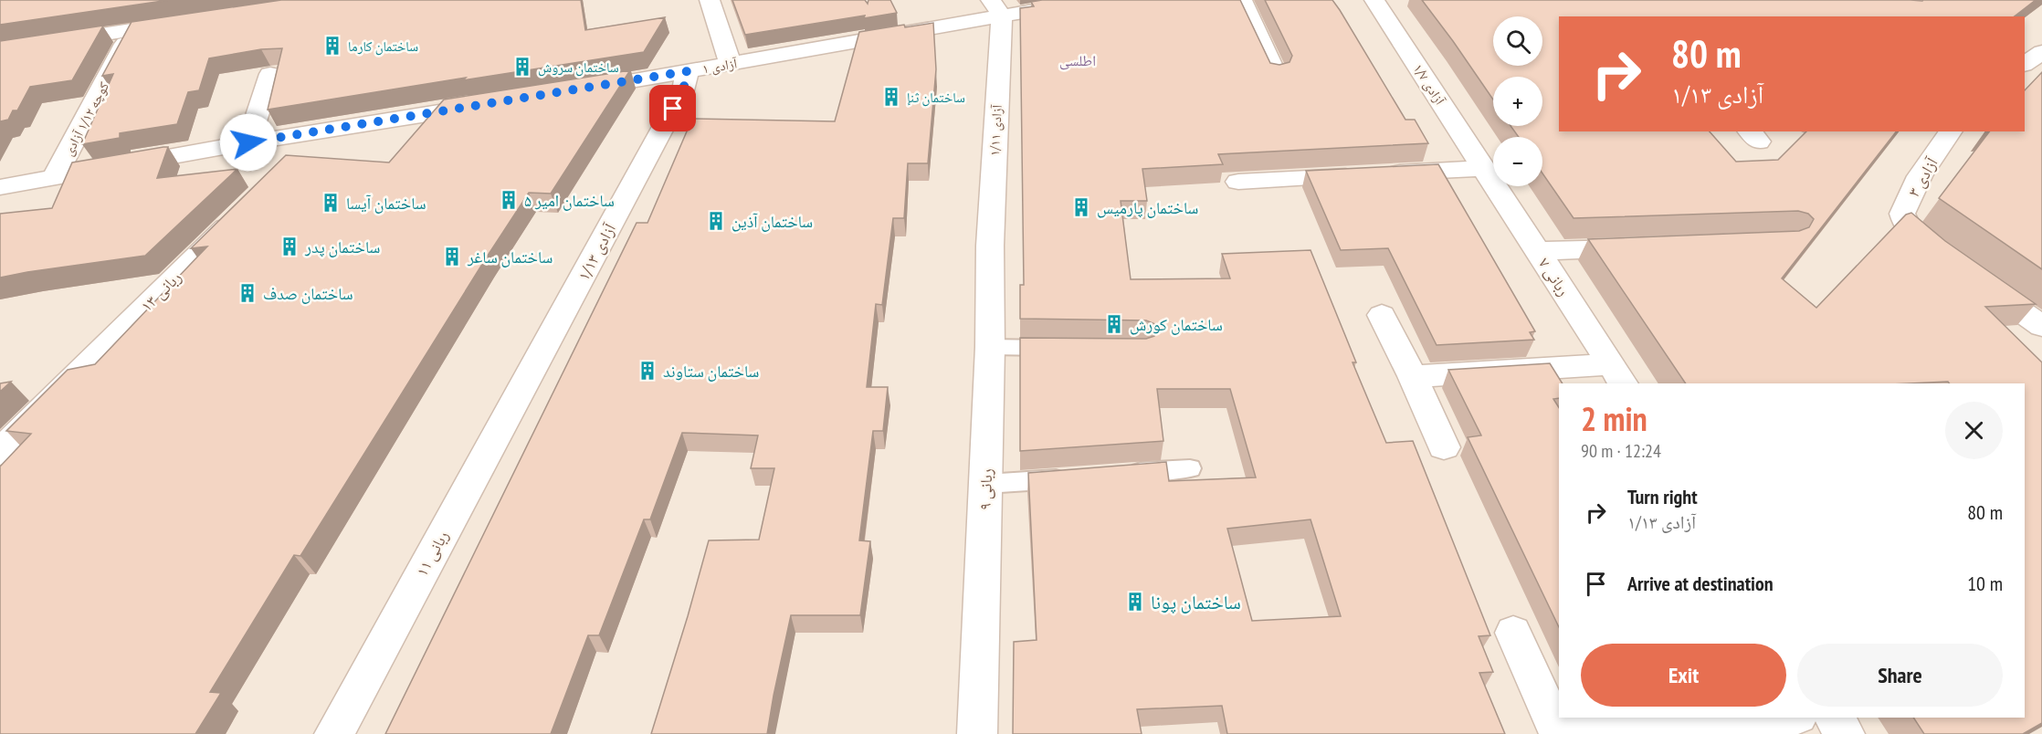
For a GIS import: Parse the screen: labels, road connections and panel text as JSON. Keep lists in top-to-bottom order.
{
  "streets": {
    "street": [
      "آزادی ۱",
      "آزادی ۱/۷",
      "کوچه ۱/۱۲ آزادی",
      "آزادی ۱/۱۱",
      "۳ آزادی",
      "آزادی ۱/۱۳",
      "ربانی ۷",
      "ربانی ۱۳",
      "ربانی ۹",
      "ربانی ۱۱"
    ]
  },
  "crossings": [
    ["آزادی ۱", "آزادی ۱/۱۱"],
    ["آزادی ۱", "آزادی ۱/۱۳"],
    ["آزادی ۱/۷", "ربانی ۷"],
    ["آزادی ۱/۱۱", "ربانی ۹"],
    ["آزادی ۱/۱۳", "ربانی ۱۱"]
  ],
  "districts": ["اطلسی"],
  "places": {
    "building": [
      "ساختمان کارما",
      "ساختمان سروش",
      "ساختمان ثنإ",
      "ساختمان امیر ۵",
      "ساختمان آیسا",
      "ساختمان پارمیس",
      "ساختمان آذین",
      "ساختمان پدر",
      "ساختمان ساغر",
      "ساختمان صدف",
      "ساختمان کورش",
      "ساختمان ستاوند",
      "ساختمان پونا"
    ]
  },
  "page": {
    "map_buttons": ["+", "−"],
    "turn": ["80 m", "آزادی ۱/۱۳"],
    "heading": ["2 min", "90 m · 12:24"],
    "list": [
      {
        "name": "Turn right",
        "note": "آزادی ۱/۱۳",
        "value": "80 m"
      },
      {
        "name": "Arrive at destination",
        "value": "10 m"
      }
    ],
    "buttons": ["Exit", "Share"]
  }
}
